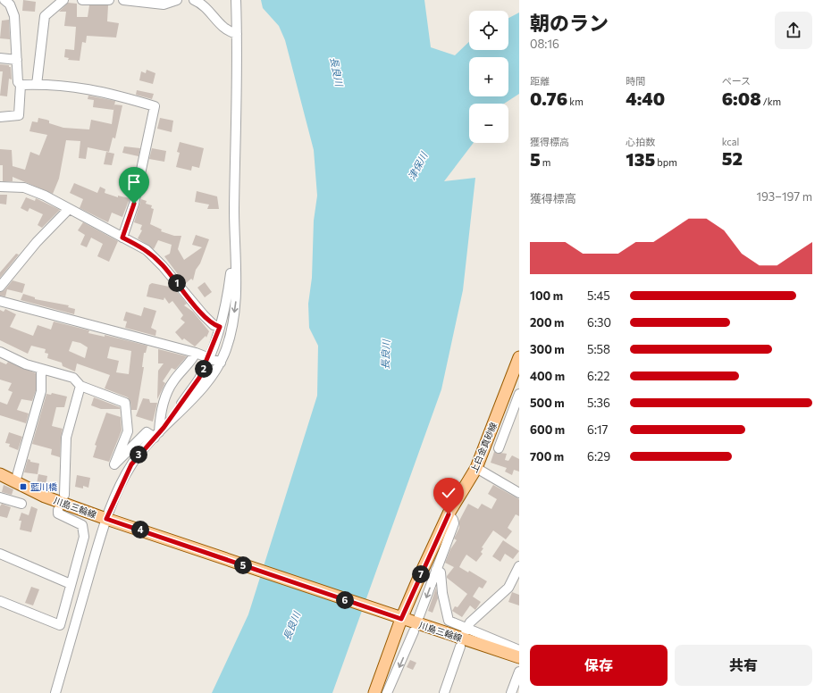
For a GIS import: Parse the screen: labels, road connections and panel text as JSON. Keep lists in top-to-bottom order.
{
  "streets": {
    "main road": ["上白金真砂線", "川島三輪線"]
  },
  "crossings": [
    ["上白金真砂線", "川島三輪線"]
  ],
  "water": ["長良川", "津保川"],
  "places": {
    "transit": ["藍川橋"]
  },
  "page": {
    "heading": ["朝のラン", "08:16"],
    "map_buttons": ["+", "−"],
    "stats": [
      ["距離", "0.76 km"],
      ["時間", "4:40"],
      ["ペース", "6:08 /km"],
      ["獲得標高", "5 m"],
      ["心拍数", "135 bpm"],
      ["kcal", "52"]
    ],
    "chart": ["獲得標高", "193–197 m"],
    "pins": [
      "1",
      "2",
      "3",
      "4",
      "5",
      "7",
      "6"
    ],
    "list": [
      {
        "name": "100 m",
        "note": "5:45"
      },
      {
        "name": "200 m",
        "note": "6:30"
      },
      {
        "name": "300 m",
        "note": "5:58"
      },
      {
        "name": "400 m",
        "note": "6:22"
      },
      {
        "name": "500 m",
        "note": "5:36"
      },
      {
        "name": "600 m",
        "note": "6:17"
      },
      {
        "name": "700 m",
        "note": "6:29"
      }
    ],
    "buttons": ["保存", "共有"]
  }
}
